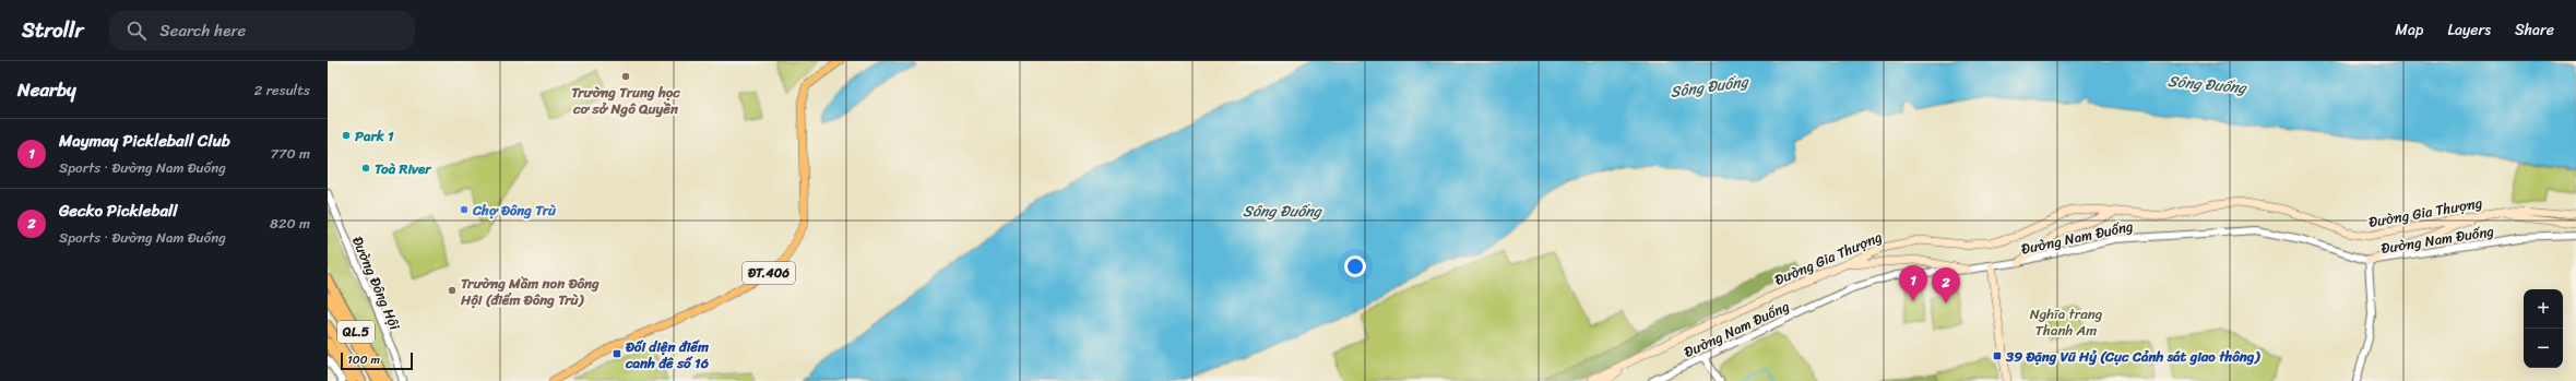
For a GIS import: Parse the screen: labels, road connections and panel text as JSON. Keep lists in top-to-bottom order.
{
  "streets": {
    "highway": ["QL.5"],
    "main road": ["Đường Gia Thượng", "ĐT.406"],
    "street": ["Đường Nam Đuống", "Đường Đông Hội"]
  },
  "water": ["Sông Đuống"],
  "parks": ["Nghĩa trang Thanh Am"],
  "places": {
    "other": [
      "Trường Trung học cơ sở Ngô Quyền",
      "Park 1",
      "Toà River",
      "Chợ Đông Trù",
      "Trường Mầm non Đông Hội (điểm Đông Trù)"
    ],
    "transit": ["Đối diện điếm canh đê số 16", "39 Đặng Vũ Hỷ (Cục Cảnh sát giao thông)"]
  },
  "scale_bar": "100 m",
  "page": {
    "header": "Strollr",
    "search": "Search here",
    "nav": ["Map", "Layers", "Share"],
    "heading": ["Nearby", "2 results"],
    "list": [
      {
        "mark": "1",
        "name": "Maymay Pickleball Club",
        "note": "Sports · Đường Nam Đuống",
        "value": "770 m"
      },
      {
        "mark": "2",
        "name": "Gecko Pickleball",
        "note": "Sports · Đường Nam Đuống",
        "value": "820 m"
      }
    ],
    "pins": ["1", "2"],
    "map_buttons": ["+", "−"],
    "scale": "100 m"
  }
}
